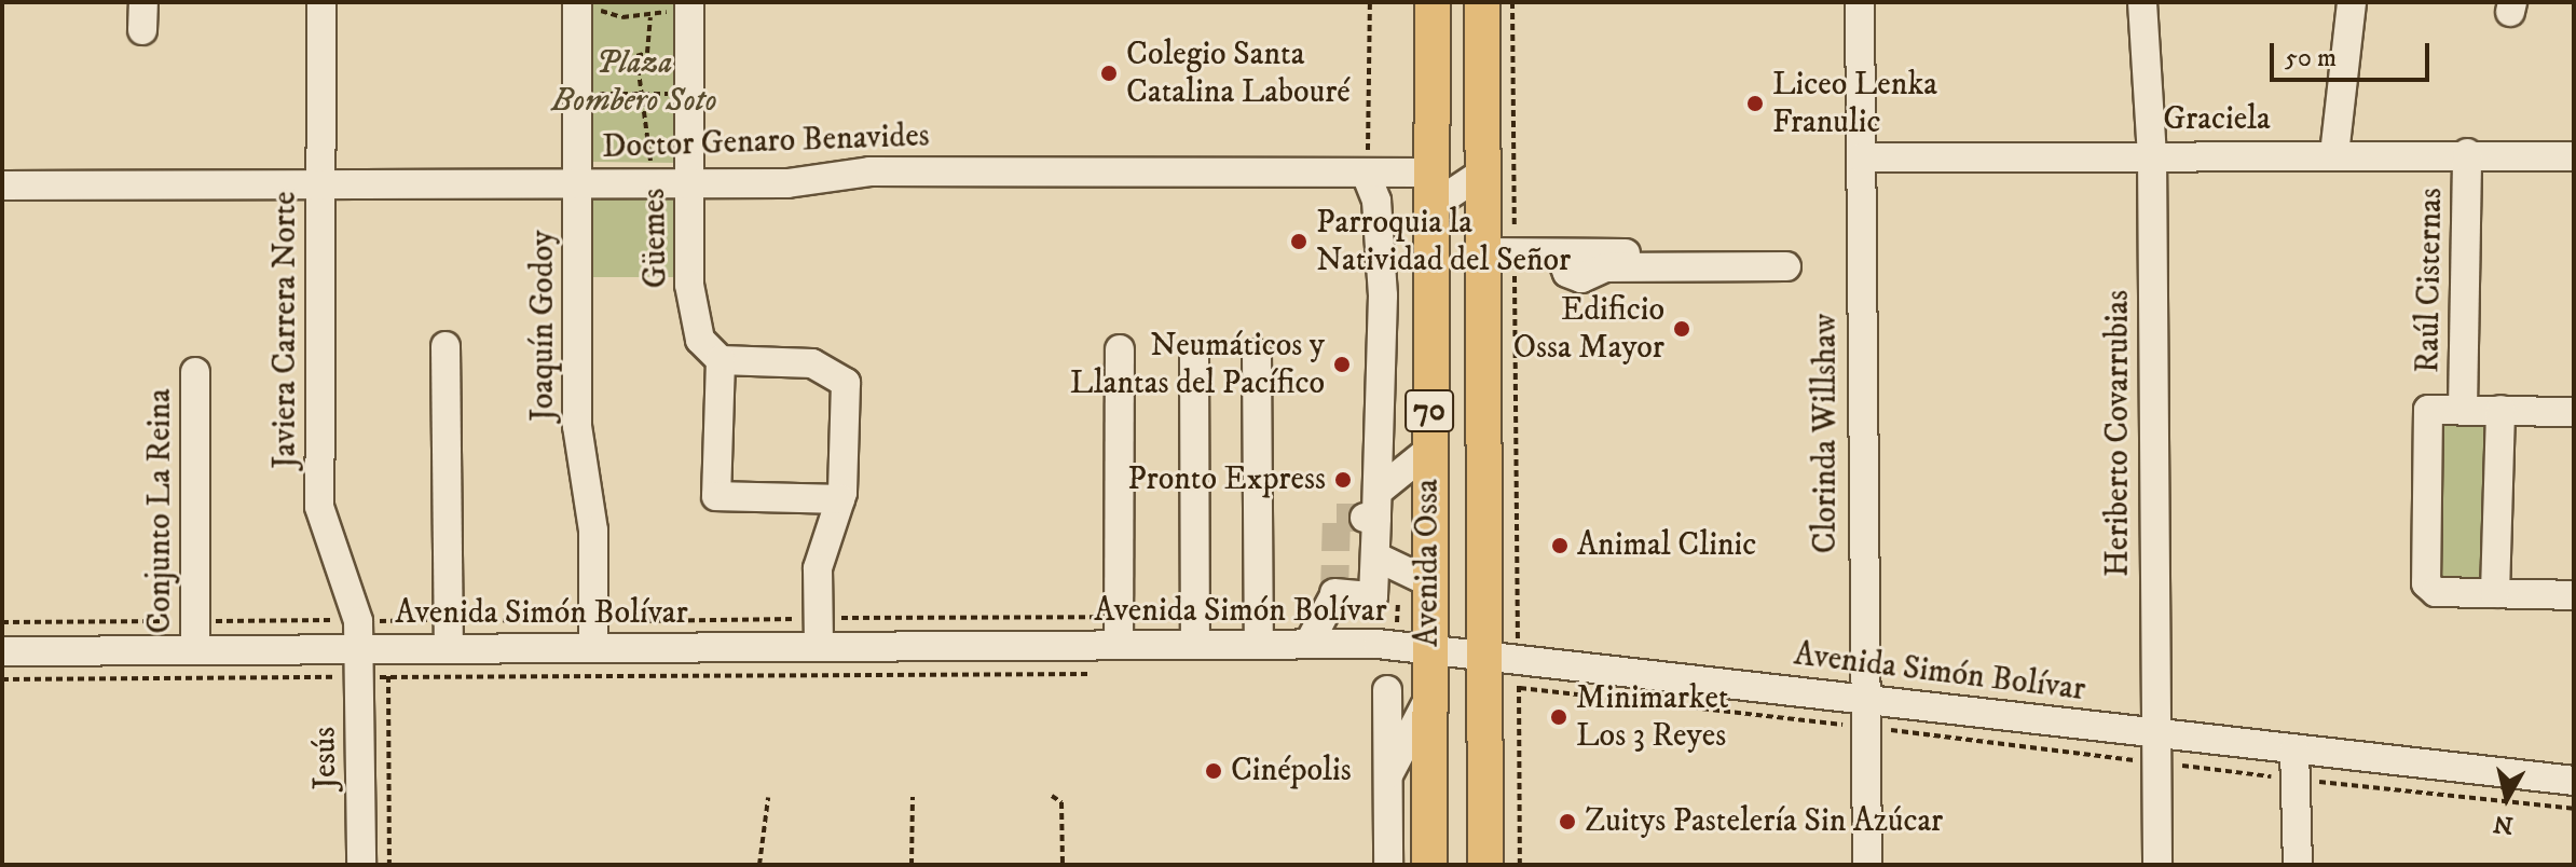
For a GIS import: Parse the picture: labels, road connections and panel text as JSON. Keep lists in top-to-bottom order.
{
  "streets": {
    "main road": ["70", "Avenida Ossa"],
    "street": [
      "Graciela",
      "Doctor Genaro Benavides",
      "Güemes",
      "Raúl Cisternas",
      "Joaquín Godoy",
      "Javiera Carrera Norte",
      "Clorinda Willshaw",
      "Heriberto Covarrubias",
      "Conjunto La Reina",
      "Avenida Simón Bolívar",
      "Jesús"
    ]
  },
  "crossings": [
    ["Graciela", "Raúl Cisternas"],
    ["Graciela", "Clorinda Willshaw"],
    ["Graciela", "Heriberto Covarrubias"],
    ["Doctor Genaro Benavides", "Güemes"],
    ["Doctor Genaro Benavides", "Joaquín Godoy"],
    ["Doctor Genaro Benavides", "Javiera Carrera Norte"],
    ["Doctor Genaro Benavides", "Avenida Ossa"],
    ["Joaquín Godoy", "Avenida Simón Bolívar"],
    ["Javiera Carrera Norte", "Avenida Simón Bolívar"],
    ["Javiera Carrera Norte", "Jesús"],
    ["Clorinda Willshaw", "Avenida Simón Bolívar"],
    ["Heriberto Covarrubias", "Avenida Simón Bolívar"],
    ["Conjunto La Reina", "Avenida Simón Bolívar"],
    ["Avenida Ossa", "Avenida Simón Bolívar"],
    ["Avenida Simón Bolívar", "Jesús"]
  ],
  "parks": ["Plaza Bombero Soto"],
  "places": [
    "Colegio Santa Catalina Labouré",
    "Liceo Lenka Franulic",
    "Parroquia la Natividad del Señor",
    "Edificio Ossa Mayor",
    "Neumáticos y Llantas del Pacífico",
    "Pronto Express",
    "Animal Clinic",
    "Minimarket Los 3 Reyes",
    "Cinépolis",
    "Zuitys Pastelería Sin Azúcar"
  ],
  "scale_bar": "50 m",
  "north": "bottom"
}
